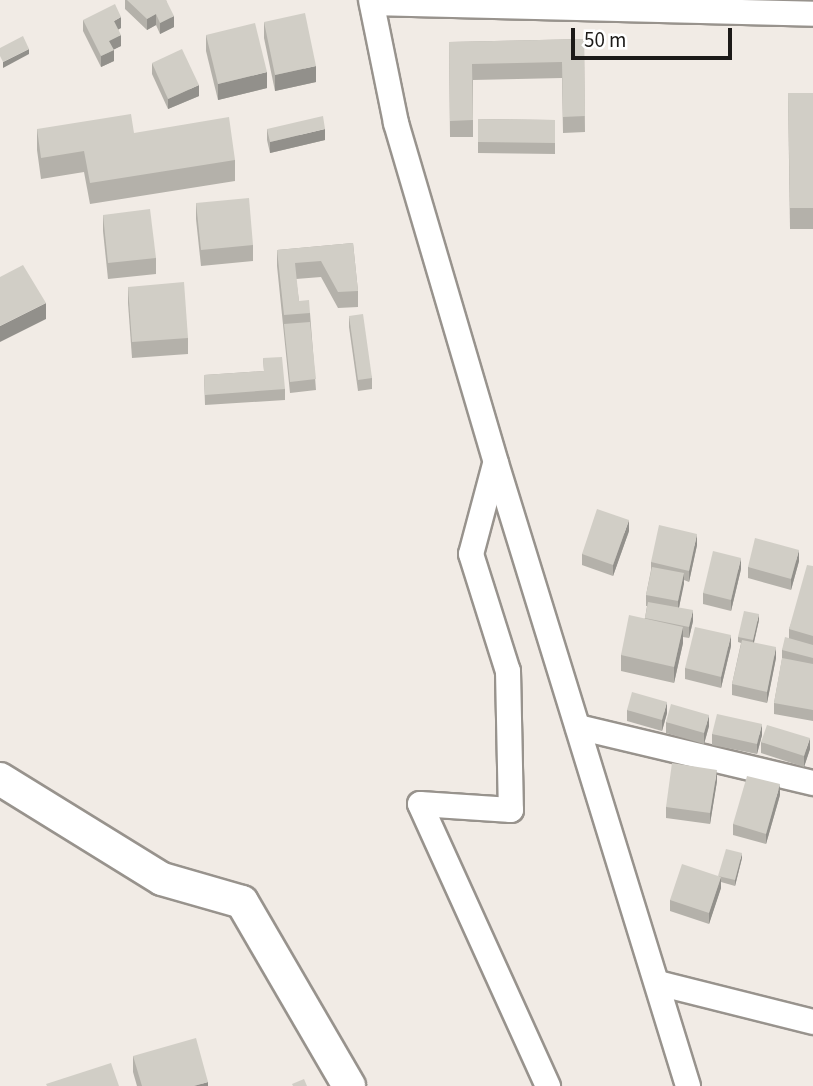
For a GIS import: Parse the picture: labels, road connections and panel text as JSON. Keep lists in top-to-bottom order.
{
  "scale_bar": "50 m"
}
